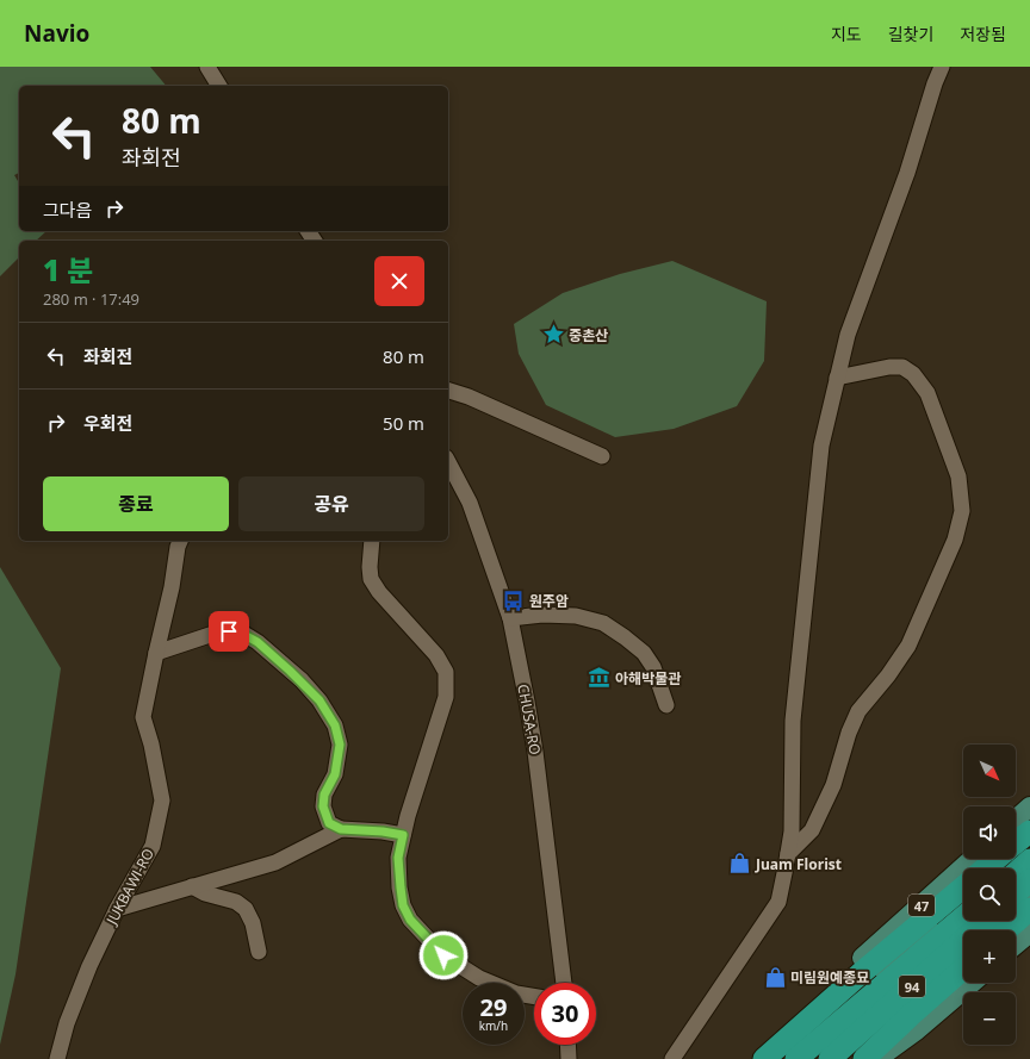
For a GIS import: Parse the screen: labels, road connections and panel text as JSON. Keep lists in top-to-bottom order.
{
  "streets": {
    "highway": ["94"],
    "main road": ["47"],
    "street": ["CHUSA-RO", "JUKBAWI-RO"]
  },
  "places": {
    "place": ["중촌산"],
    "bus stop": ["원주암"],
    "museum": ["아해박물관"],
    "shop": ["Juam Florist", "미림원예종묘"]
  },
  "north": "bottom right",
  "page": {
    "header": "Navio",
    "nav": ["지도", "길찾기", "저장됨"],
    "turn": ["80 m", "좌회전"],
    "then": "그다음",
    "heading": ["1 분", "280 m · 17:49"],
    "list": [
      {
        "name": "좌회전",
        "value": "80 m"
      },
      {
        "name": "우회전",
        "value": "50 m"
      }
    ],
    "buttons": ["종료", "공유"],
    "map_buttons": ["+", "−"],
    "speed": "29 km/h",
    "limit": "30"
  }
}
